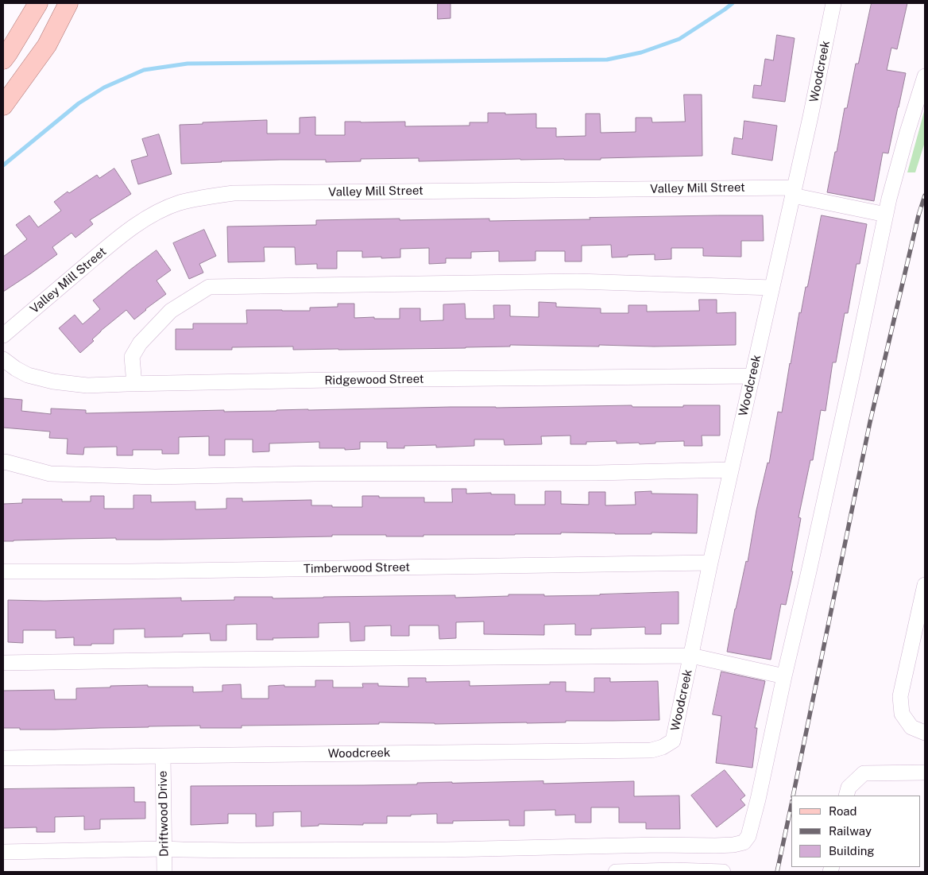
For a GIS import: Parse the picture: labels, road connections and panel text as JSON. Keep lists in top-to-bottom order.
{
  "streets": {
    "street": [
      "Woodcreek",
      "Valley Mill Street",
      "Ridgewood Street",
      "Timberwood Street",
      "Driftwood Drive"
    ]
  },
  "crossings": [
    ["Woodcreek", "Valley Mill Street"],
    ["Woodcreek", "Ridgewood Street"],
    ["Woodcreek", "Timberwood Street"],
    ["Woodcreek", "Driftwood Drive"]
  ],
  "legend": ["Road", "Railway", "Building"]
}
